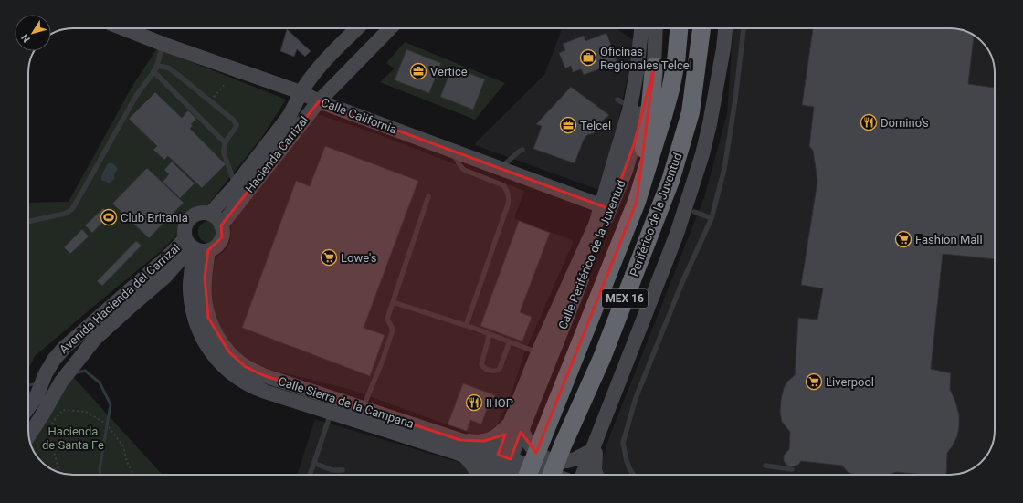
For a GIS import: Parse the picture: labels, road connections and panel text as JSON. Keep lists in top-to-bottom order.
{
  "streets": {
    "highway": ["Periférico de la Juventud", "MEX 16"],
    "street": [
      "Calle California",
      "Hacienda Carrizal",
      "Calle Periférico de la Juventud",
      "Avenida Hacienda del Carrizal",
      "Calle Sierra de la Campana"
    ]
  },
  "crossings": [
    ["Calle California", "Hacienda Carrizal"],
    ["Calle California", "Calle Periférico de la Juventud"],
    ["Hacienda Carrizal", "Avenida Hacienda del Carrizal"],
    ["Hacienda Carrizal", "Calle Sierra de la Campana"],
    ["Avenida Hacienda del Carrizal", "Calle Sierra de la Campana"]
  ],
  "parks": ["Hacienda de Santa Fe"],
  "places": {
    "office": ["Oficinas Regionales Telcel", "Vertice", "Telcel"],
    "restaurant": ["Domino's", "IHOP"],
    "sports": ["Club Britania"],
    "supermarket": ["Fashion Mall", "Lowe's", "Liverpool"]
  },
  "north": "bottom left"
}
